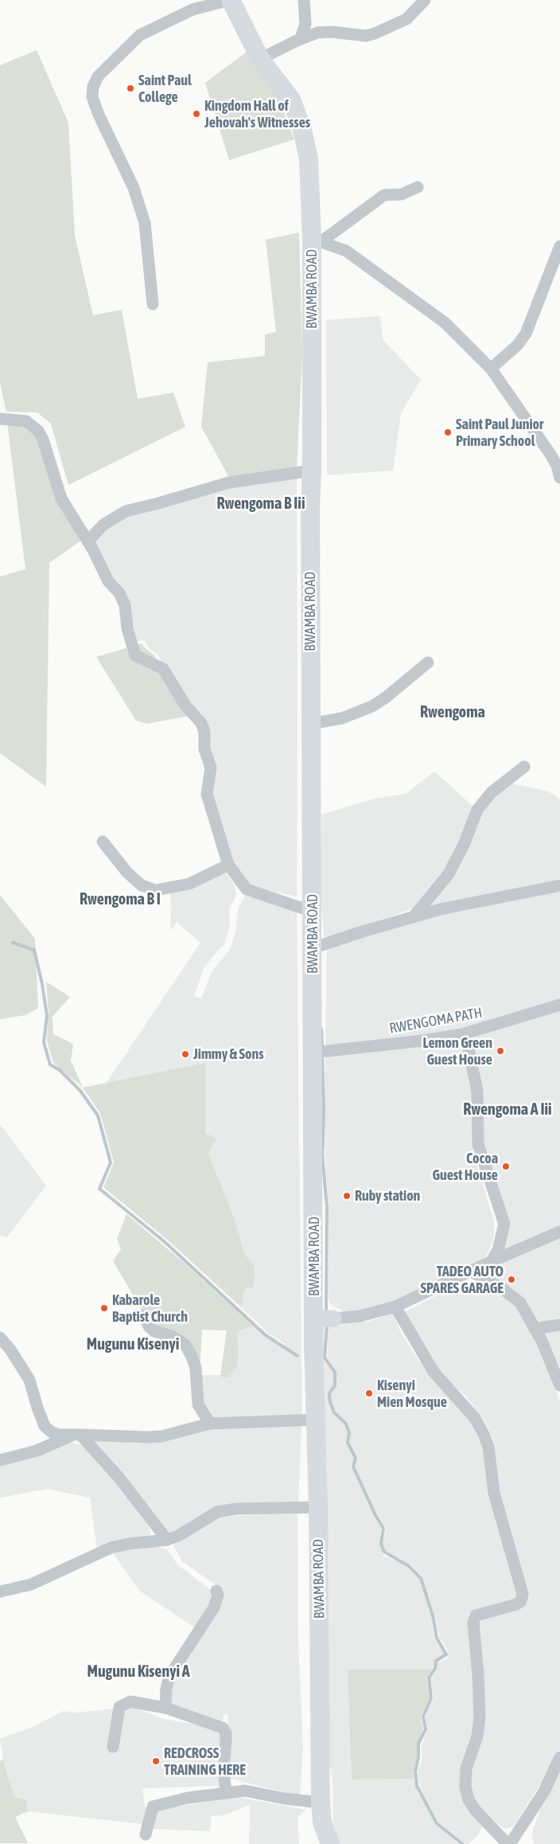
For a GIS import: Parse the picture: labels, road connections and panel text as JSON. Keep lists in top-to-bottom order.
{
  "streets": {
    "main road": ["BWAMBA ROAD"],
    "street": ["RWENGOMA PATH"]
  },
  "crossings": [
    ["BWAMBA ROAD", "RWENGOMA PATH"]
  ],
  "districts": [
    "Rwengoma B Iii",
    "Rwengoma",
    "Rwengoma B I",
    "Rwengoma A Iii",
    "Mugunu Kisenyi",
    "Mugunu Kisenyi A"
  ],
  "places": [
    "Saint Paul College",
    "Kingdom Hall of Jehovah's Witnesses",
    "Saint Paul Junior Primary School",
    "Lemon Green Guest House",
    "Jimmy & Sons",
    "Cocoa Guest House",
    "Ruby station",
    "TADEO AUTO SPARES GARAGE",
    "Kabarole Baptist Church",
    "Kisenyi Mien Mosque",
    "REDCROSS TRAINING HERE"
  ]
}
